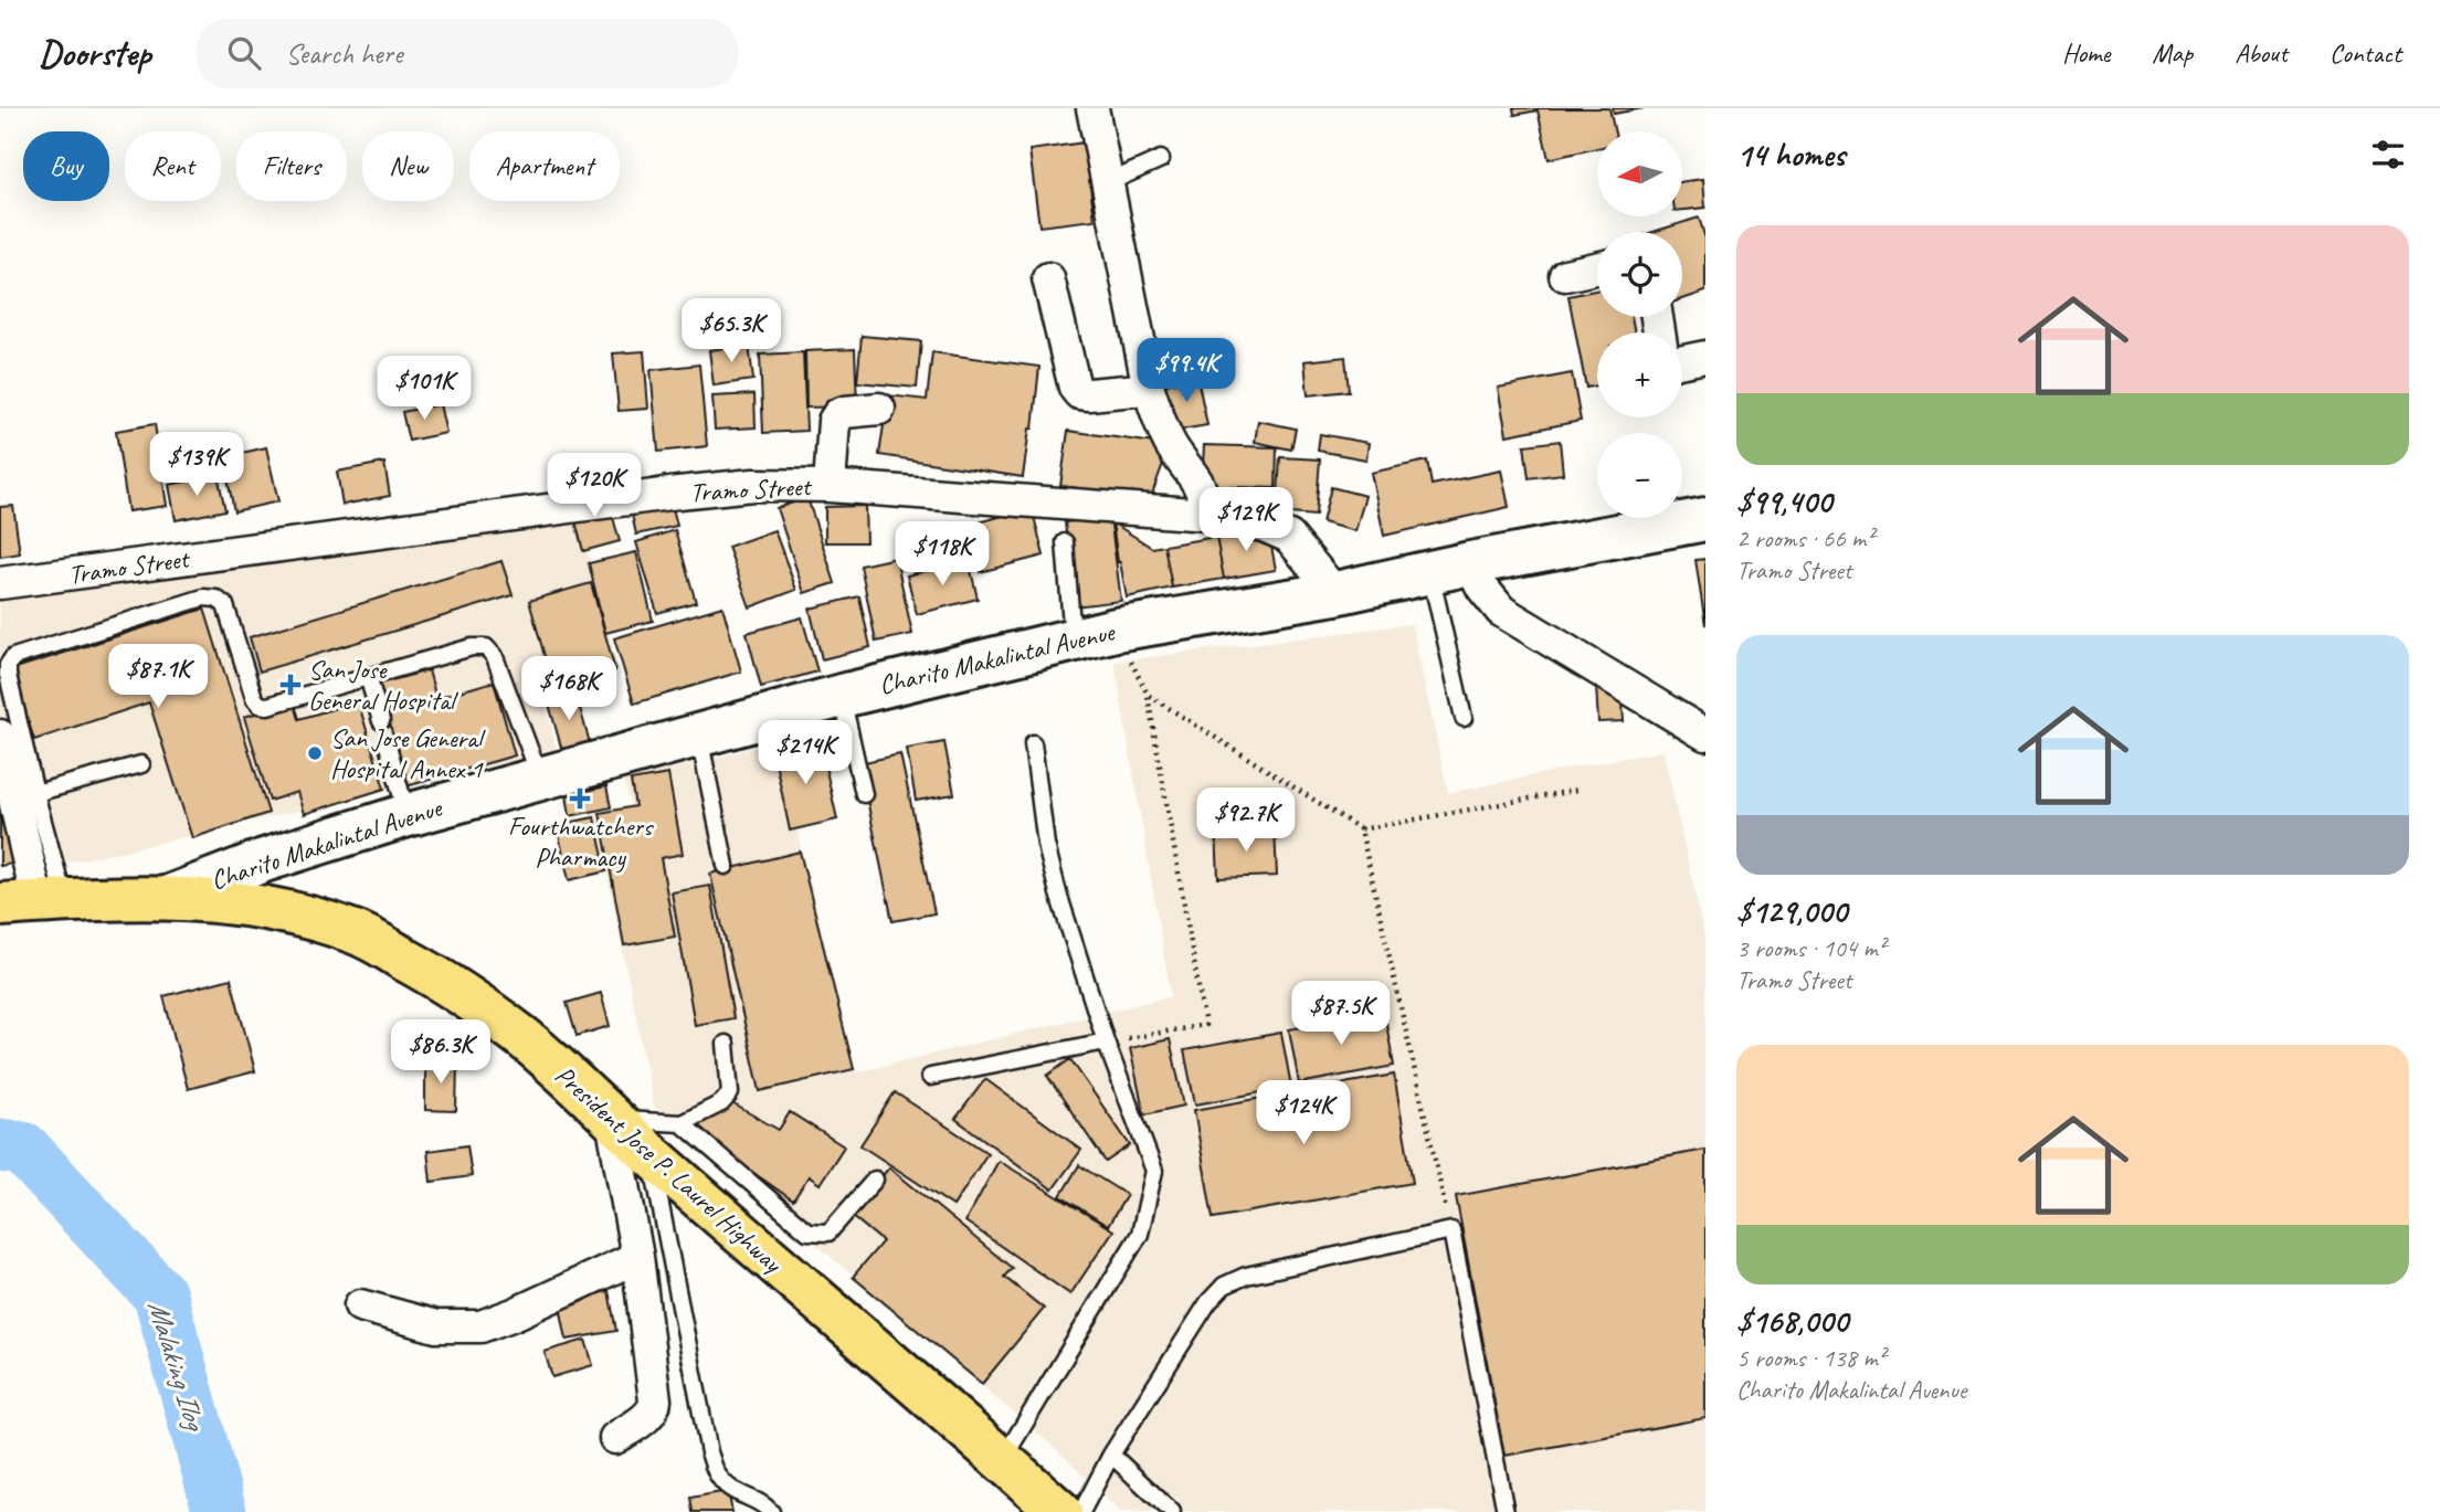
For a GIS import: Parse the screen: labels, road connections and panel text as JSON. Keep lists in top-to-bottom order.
{
  "streets": {
    "highway": ["President Jose P. Laurel Highway"],
    "main road": ["Charito Makalintal Avenue"],
    "street": ["Tramo Street"]
  },
  "crossings": [
    ["Tramo Street", "Charito Makalintal Avenue"],
    ["Charito Makalintal Avenue", "President Jose P. Laurel Highway"]
  ],
  "water": ["Malaking Ilog"],
  "places": {
    "health": ["San Jose General Hospital", "Fourthwatchers Pharmacy"],
    "other": ["San Jose General Hospital Annex 1"]
  },
  "north": "left",
  "page": {
    "header": "Doorstep",
    "search": "Search here",
    "nav": [
      "Home",
      "Map",
      "About",
      "Contact"
    ],
    "heading": "14 homes",
    "map_buttons": ["+", "−"],
    "chip": [
      "Buy",
      "Rent",
      "Filters",
      "New",
      "Apartment"
    ],
    "list": [
      {
        "name": "$99,400",
        "note": "2 rooms · 66 m² · Tramo Street"
      },
      {
        "name": "$129,000",
        "note": "3 rooms · 104 m² · Tramo Street"
      },
      {
        "name": "$168,000",
        "note": "5 rooms · 138 m² · Charito Makalintal Avenue"
      }
    ],
    "price": [
      "$65.3K",
      "$99.4K",
      "$101K",
      "$139K",
      "$120K",
      "$129K",
      "$118K",
      "$87.1K",
      "$168K",
      "$214K",
      "$92.7K",
      "$87.5K",
      "$86.3K",
      "$124K"
    ]
  }
}
